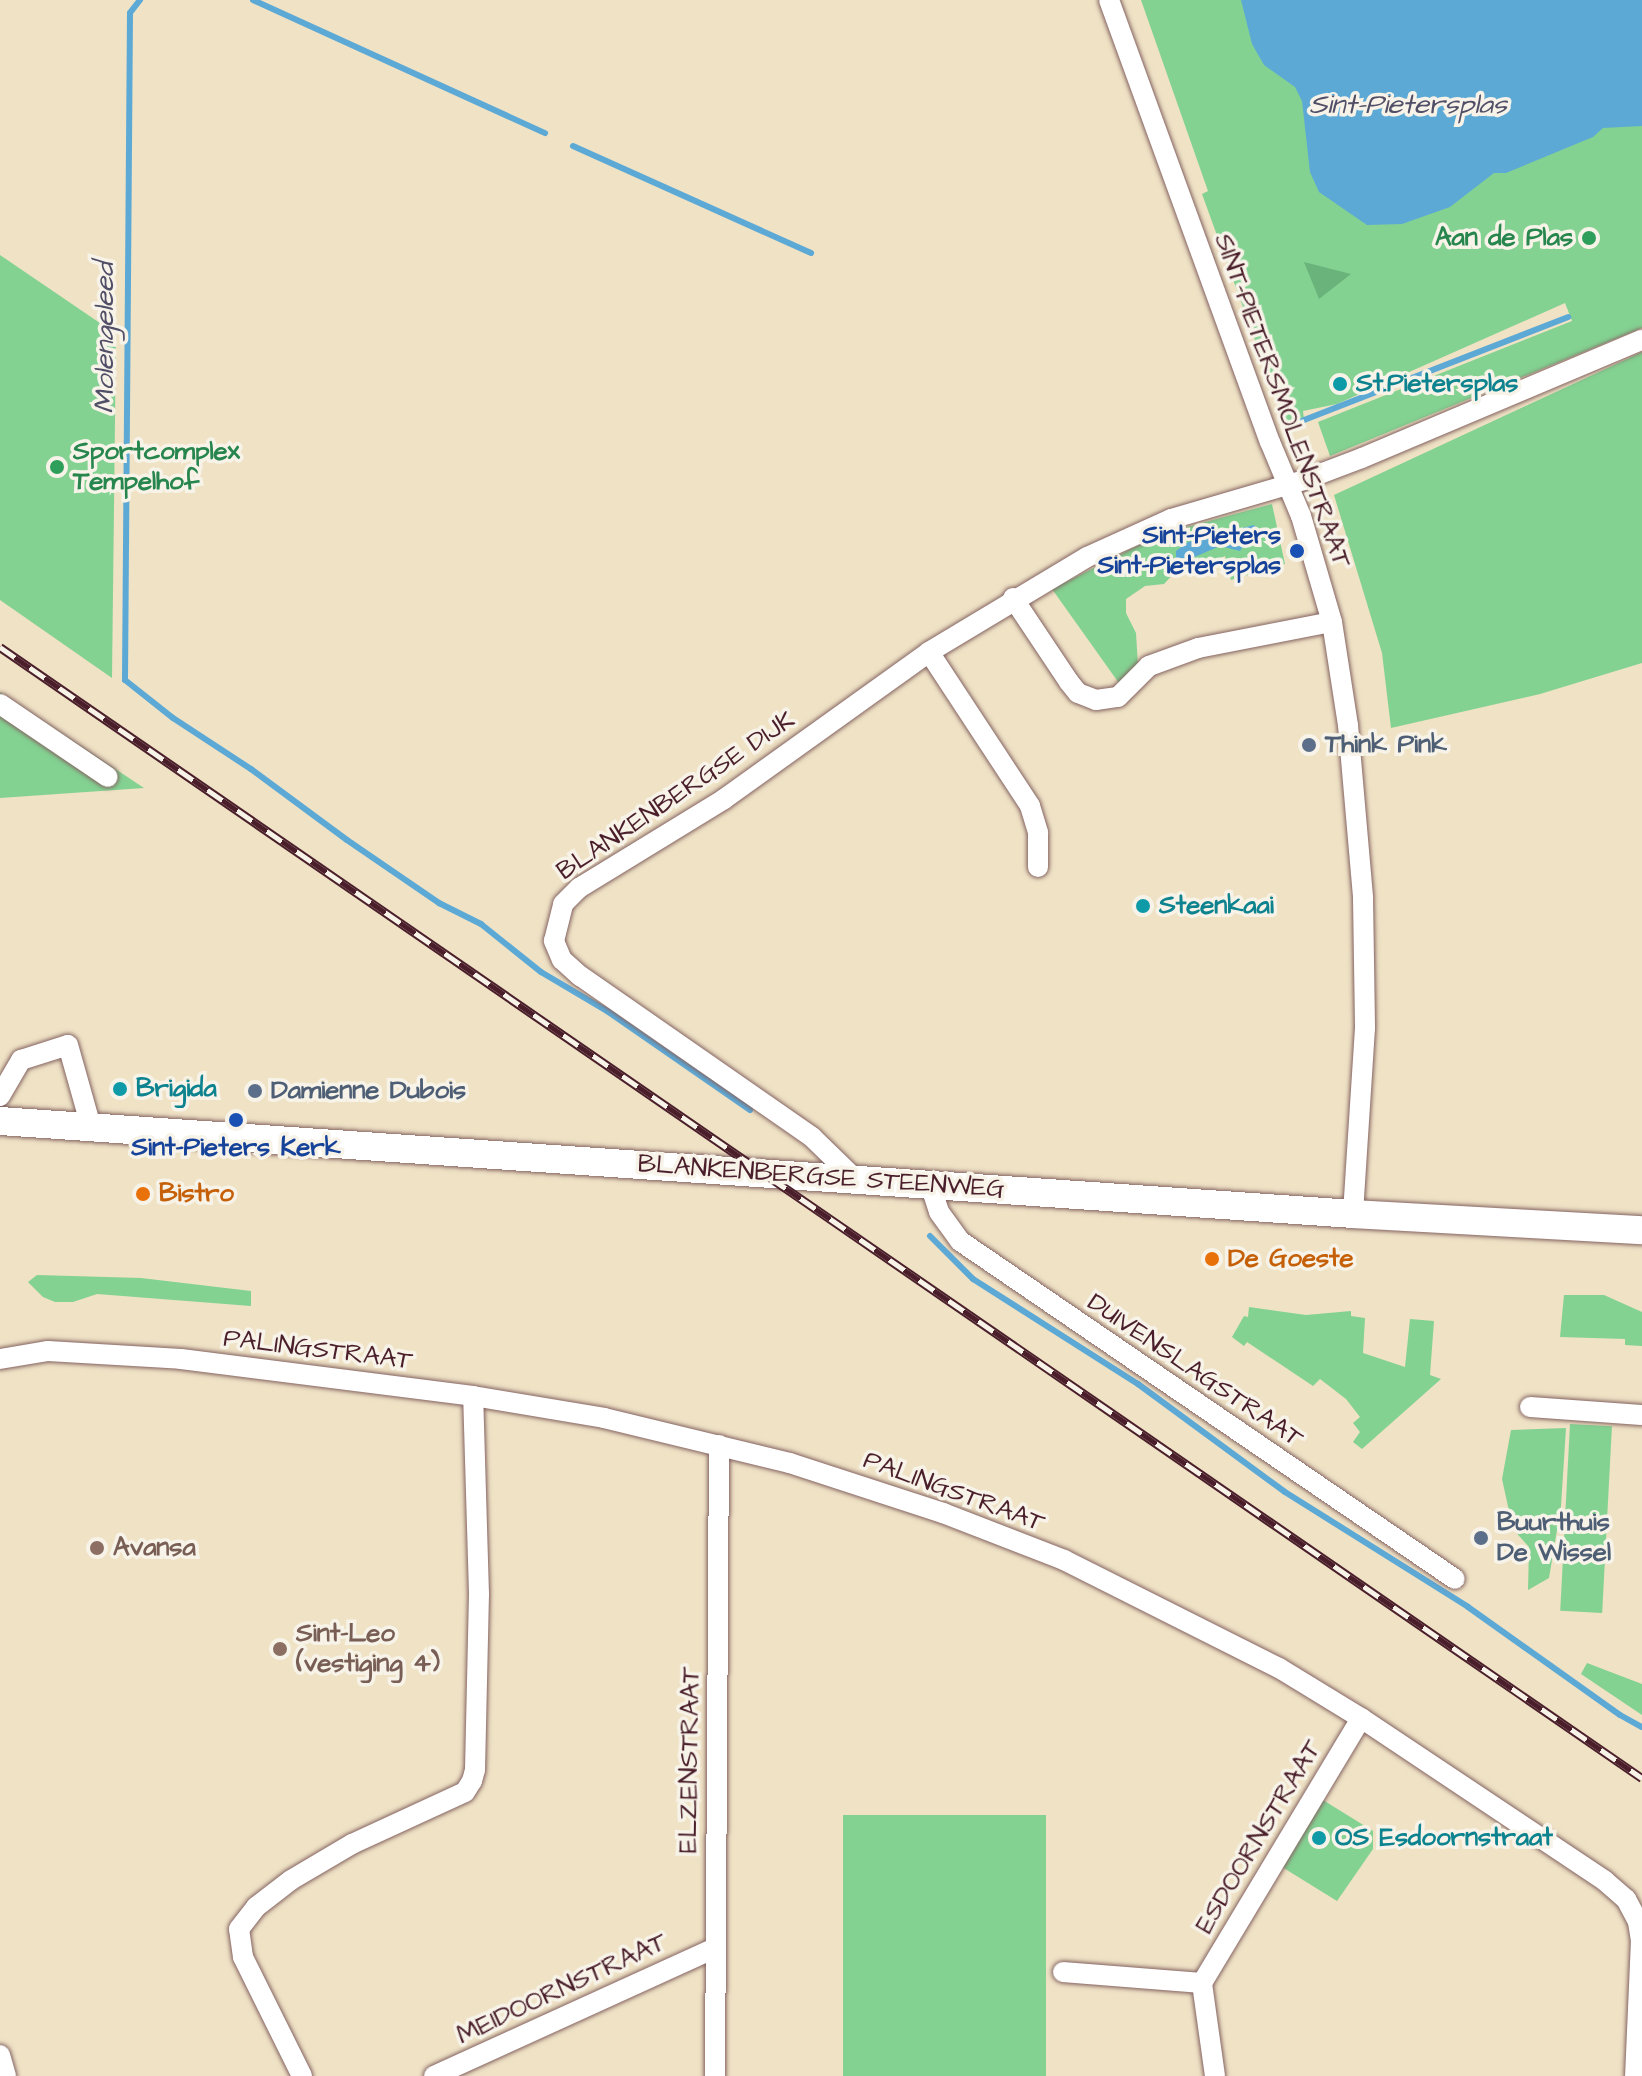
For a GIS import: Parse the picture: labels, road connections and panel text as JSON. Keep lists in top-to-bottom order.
{
  "streets": {
    "main road": ["BLANKENBERGSE STEENWEG"],
    "street": [
      "SINT-PIETERSMOLENSTRAAT",
      "BLANKENBERGSE DIJK",
      "PALINGSTRAAT",
      "DUIVENSLAGSTRAAT",
      "ELZENSTRAAT",
      "ESDOORNSTRAAT",
      "MEIDOORNSTRAAT"
    ]
  },
  "crossings": [
    ["SINT-PIETERSMOLENSTRAAT", "BLANKENBERGSE DIJK"],
    ["SINT-PIETERSMOLENSTRAAT", "BLANKENBERGSE STEENWEG"],
    ["BLANKENBERGSE DIJK", "BLANKENBERGSE STEENWEG"],
    ["BLANKENBERGSE STEENWEG", "DUIVENSLAGSTRAAT"],
    ["PALINGSTRAAT", "ELZENSTRAAT"],
    ["PALINGSTRAAT", "ESDOORNSTRAAT"],
    ["ELZENSTRAAT", "MEIDOORNSTRAAT"]
  ],
  "water": ["Sint-Pietersplas", "Molengeleed"],
  "places": [
    "Aan de Plas",
    "St.Pietersplas",
    "Sportcomplex Tempelhof",
    "Sint-Pieters Sint-Pietersplas",
    "Think Pink",
    "Steenkaai",
    "Brigida",
    "Damienne Dubois",
    "Sint-Pieters Kerk",
    "Bistro",
    "De Goeste",
    "Buurthuis De Wissel",
    "Avansa",
    "Sint-Leo (vestiging 4)",
    "OS Esdoornstraat"
  ]
}
